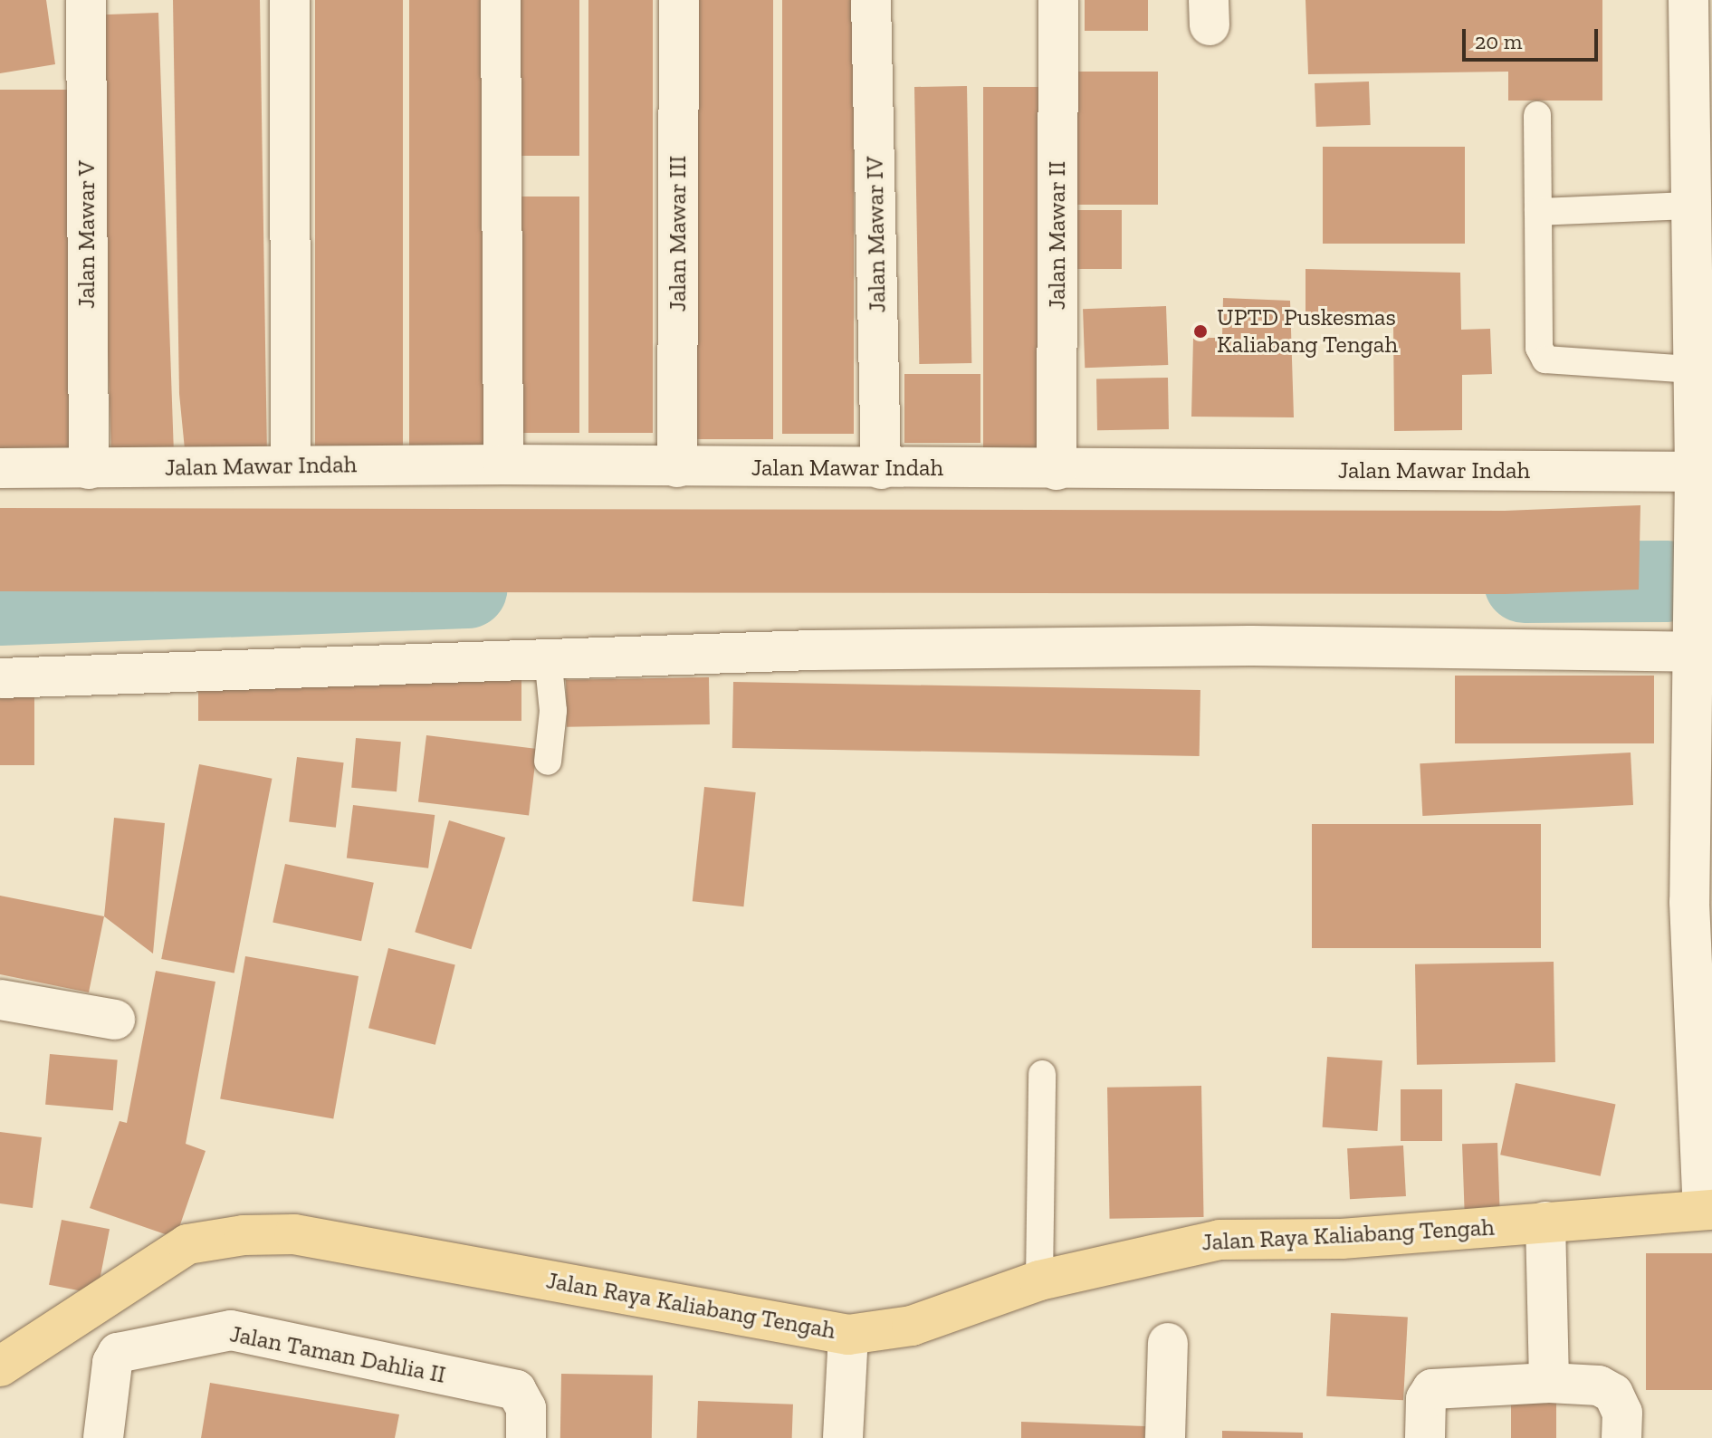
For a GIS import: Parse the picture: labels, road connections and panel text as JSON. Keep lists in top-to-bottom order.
{
  "streets": {
    "main road": ["Jalan Raya Kaliabang Tengah"],
    "street": [
      "Jalan Mawar III",
      "Jalan Mawar V",
      "Jalan Mawar IV",
      "Jalan Mawar II",
      "Jalan Mawar Indah",
      "Jalan Taman Dahlia II"
    ]
  },
  "crossings": [
    ["Jalan Mawar III", "Jalan Mawar Indah"],
    ["Jalan Mawar V", "Jalan Mawar Indah"],
    ["Jalan Mawar IV", "Jalan Mawar Indah"],
    ["Jalan Mawar II", "Jalan Mawar Indah"]
  ],
  "places": ["UPTD Puskesmas Kaliabang Tengah"],
  "scale_bar": "20 m"
}
